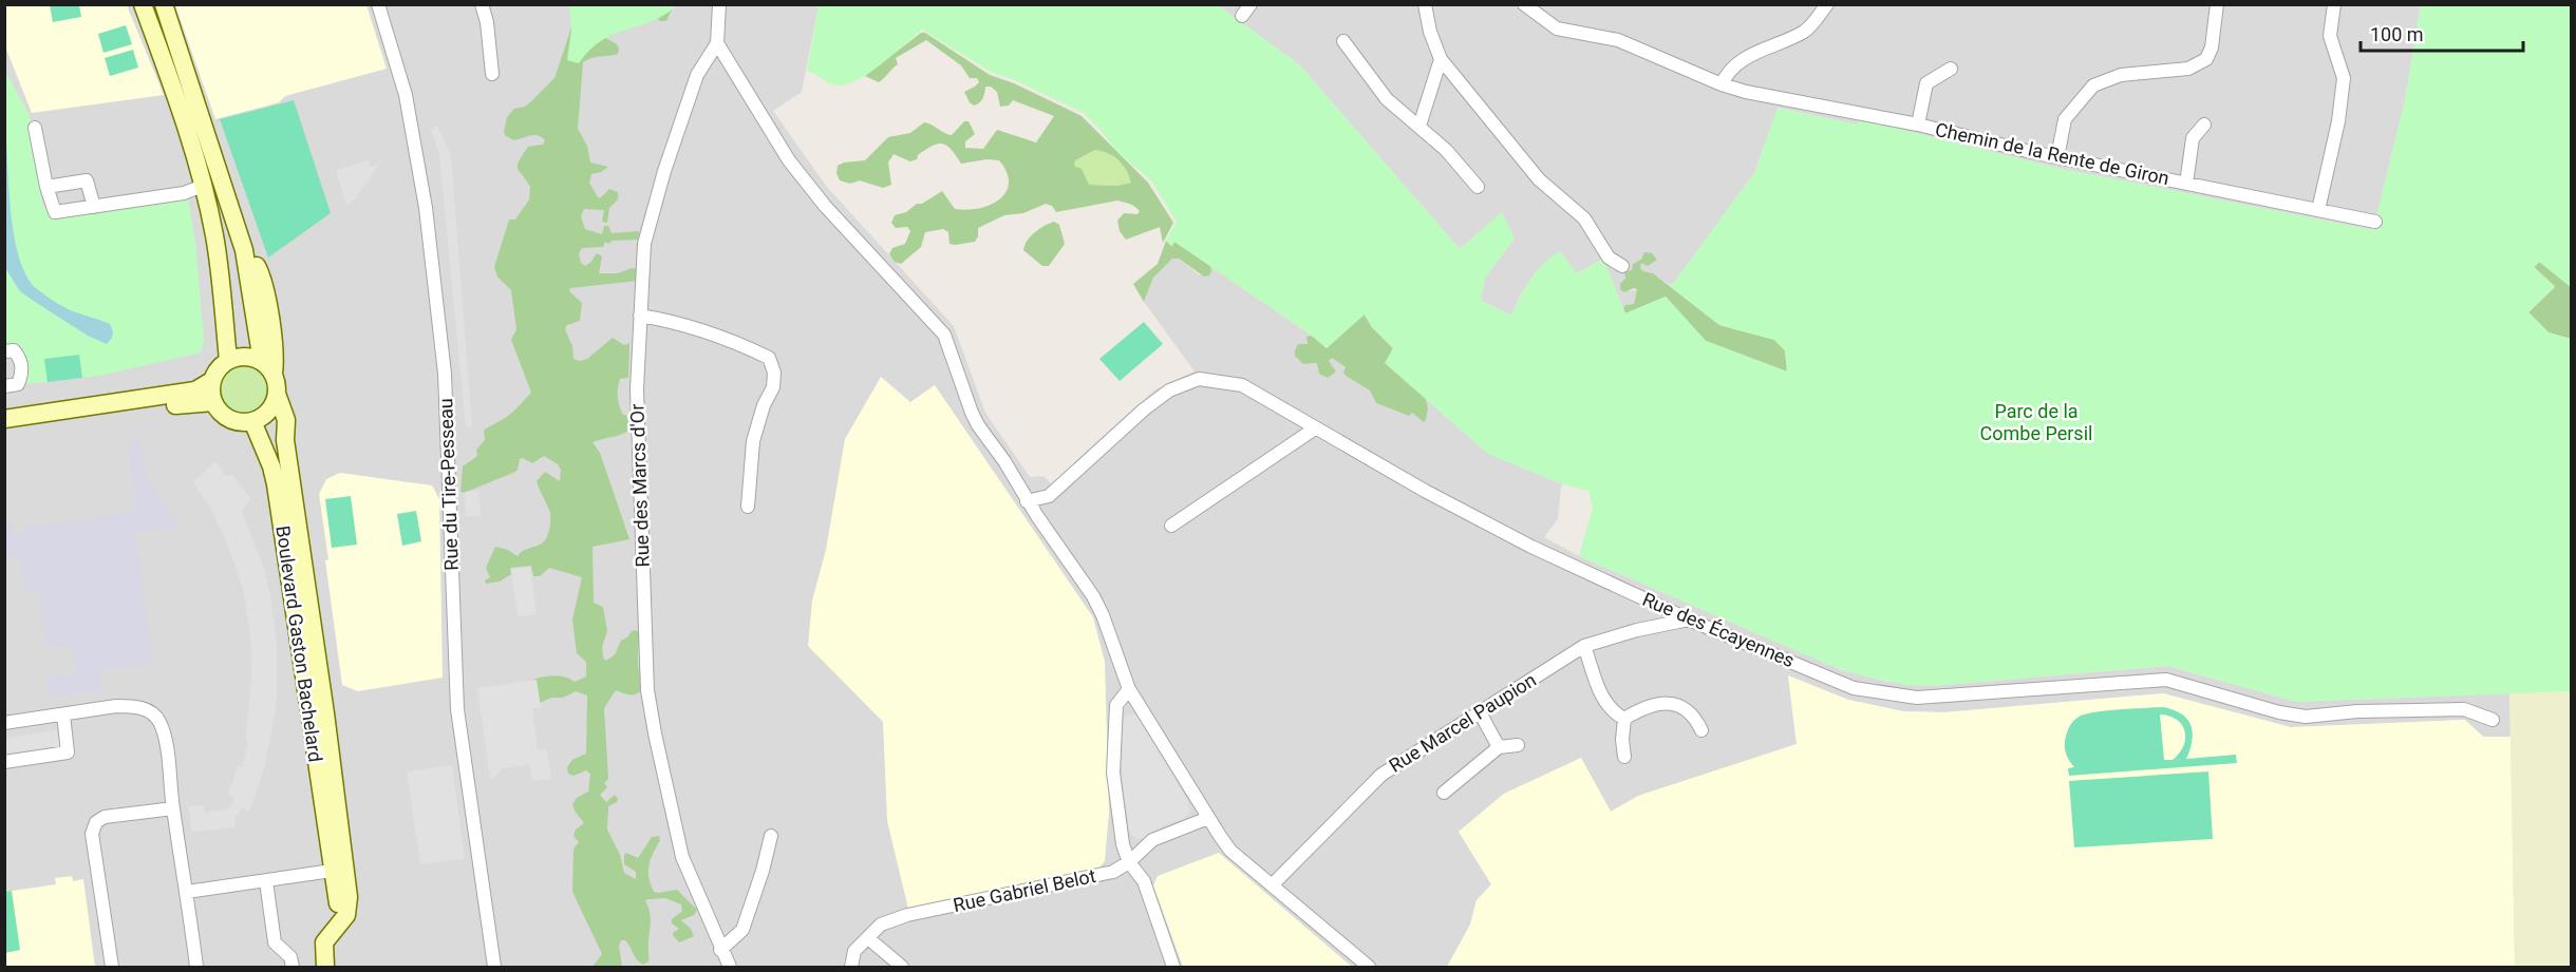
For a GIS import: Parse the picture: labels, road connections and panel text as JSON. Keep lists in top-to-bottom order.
{
  "streets": {
    "main road": ["Boulevard Gaston Bachelard"],
    "street": [
      "Chemin de la Rente de Giron",
      "Rue du Tire-Pesseau",
      "Rue des Marcs d'Or",
      "Rue des Écayennes",
      "Rue Marcel Paupion",
      "Rue Gabriel Belot"
    ]
  },
  "crossings": [
    ["Rue des Écayennes", "Rue Marcel Paupion"]
  ],
  "parks": ["Parc de la Combe Persil"],
  "scale_bar": "100 m"
}
